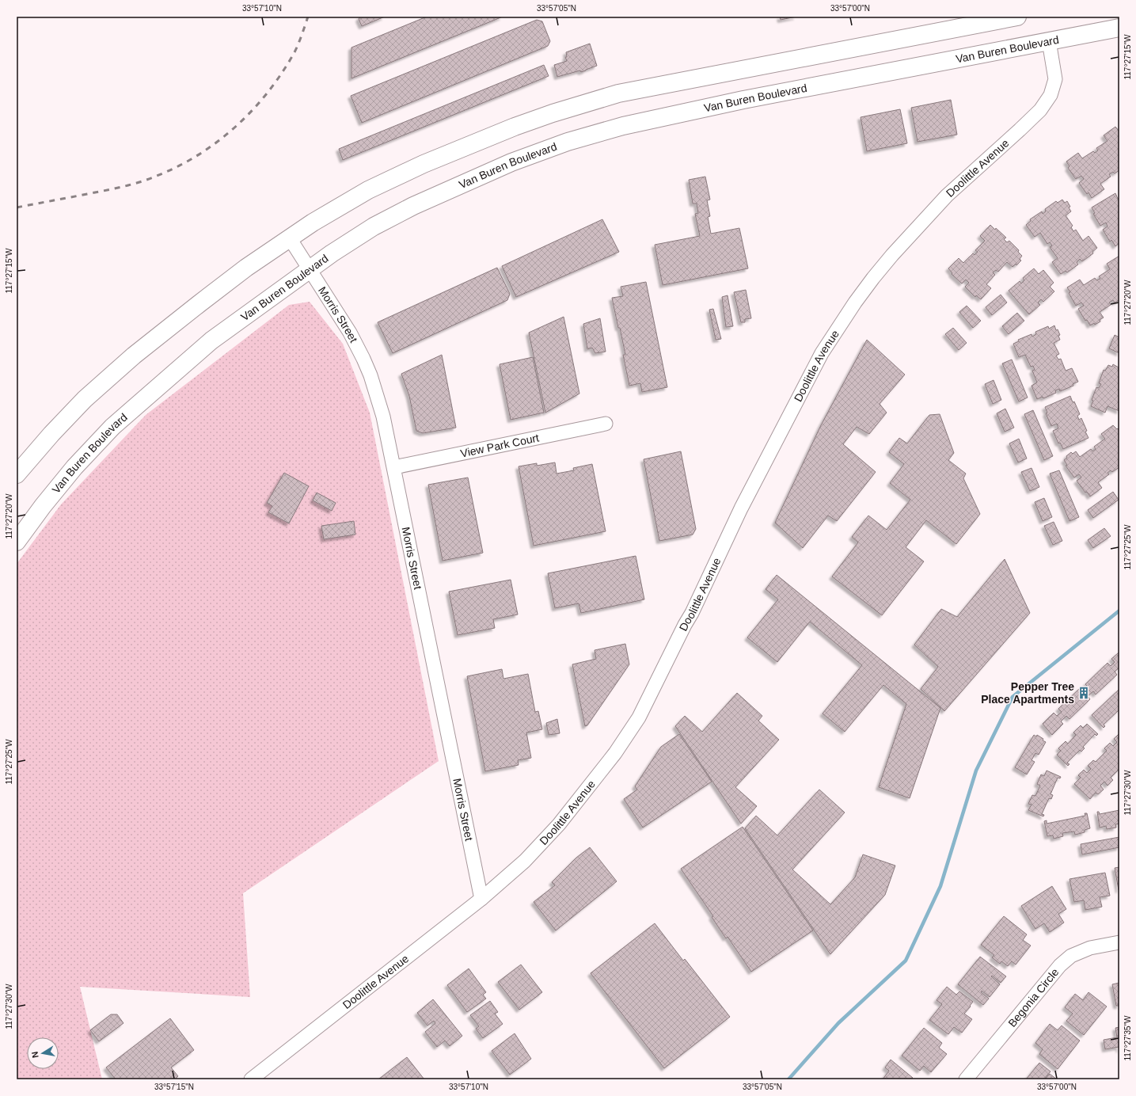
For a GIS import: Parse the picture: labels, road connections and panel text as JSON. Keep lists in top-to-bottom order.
{
  "streets": {
    "main road": ["Van Buren Boulevard"],
    "street": [
      "Doolittle Avenue",
      "Morris Street",
      "View Park Court",
      "Begonia Circle"
    ]
  },
  "crossings": [
    ["Van Buren Boulevard", "Doolittle Avenue"],
    ["Van Buren Boulevard", "Morris Street"],
    ["Doolittle Avenue", "Morris Street"],
    ["Morris Street", "View Park Court"]
  ],
  "places": {
    "building": ["Pepper Tree Place Apartments"]
  },
  "north": "left",
  "coordinates": [
    "33°57'10\"N",
    "33°57'05\"N",
    "33°57'00\"N",
    "117°27'15\"W",
    "117°27'20\"W",
    "117°27'25\"W",
    "117°27'30\"W",
    "117°27'35\"W",
    "33°57'15\"N"
  ]
}
